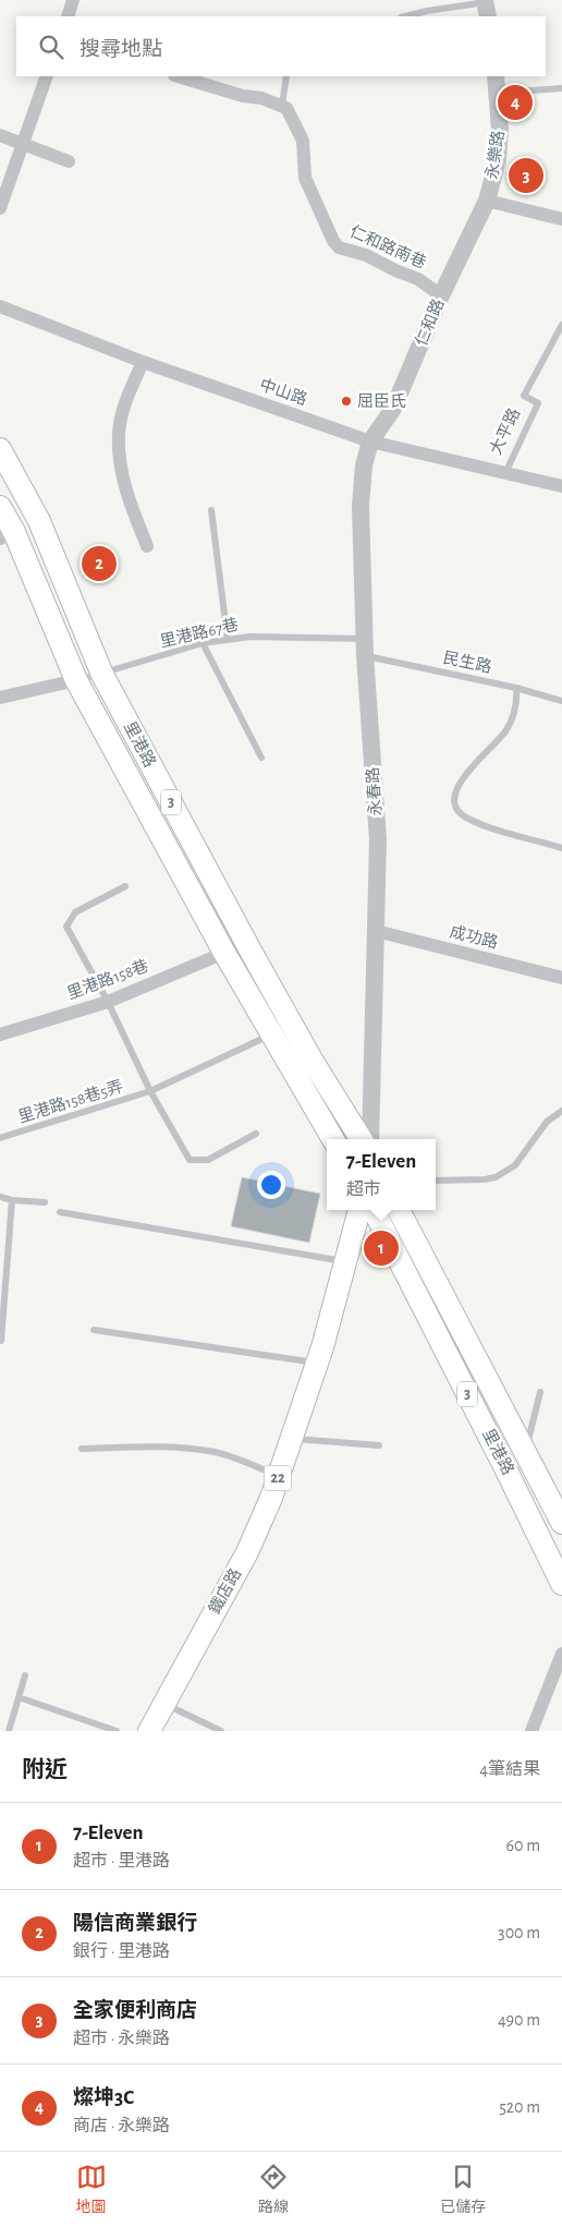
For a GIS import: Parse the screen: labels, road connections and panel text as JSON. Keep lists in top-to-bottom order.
{
  "streets": {
    "main road": [
      "里港路",
      "3",
      "22",
      "鐵店路"
    ],
    "street": [
      "永樂路",
      "仁和路南巷",
      "仁和路",
      "中山路",
      "永春路",
      "成功路",
      "里港路158巷"
    ],
    "lane": [
      "大平路",
      "里港路67巷",
      "民生路",
      "里港路158巷5弄"
    ]
  },
  "crossings": [
    ["永樂路", "仁和路"],
    ["仁和路南巷", "仁和路"],
    ["仁和路", "中山路"],
    ["仁和路", "永春路"],
    ["中山路", "大平路"],
    ["中山路", "永春路"],
    ["里港路67巷", "民生路"],
    ["里港路67巷", "里港路"],
    ["里港路67巷", "永春路"],
    ["民生路", "永春路"],
    ["里港路", "里港路158巷"],
    ["里港路", "里港路158巷5弄"],
    ["永春路", "成功路"],
    ["里港路158巷", "里港路158巷5弄"]
  ],
  "places": ["屈臣氏"],
  "page": {
    "search": "搜尋地點",
    "pins": [
      "4",
      "3",
      "2",
      "1"
    ],
    "popup": ["7-Eleven", "超市"],
    "heading": ["附近", "4筆結果"],
    "list": [
      {
        "mark": "1",
        "name": "7-Eleven",
        "note": "超市 · 里港路",
        "value": "60 m"
      },
      {
        "mark": "2",
        "name": "陽信商業銀行",
        "note": "銀行 · 里港路",
        "value": "300 m"
      },
      {
        "mark": "3",
        "name": "全家便利商店",
        "note": "超市 · 永樂路",
        "value": "490 m"
      },
      {
        "mark": "4",
        "name": "燦坤3C",
        "note": "商店 · 永樂路",
        "value": "520 m"
      }
    ],
    "nav": ["地圖", "路線", "已儲存"]
  }
}
